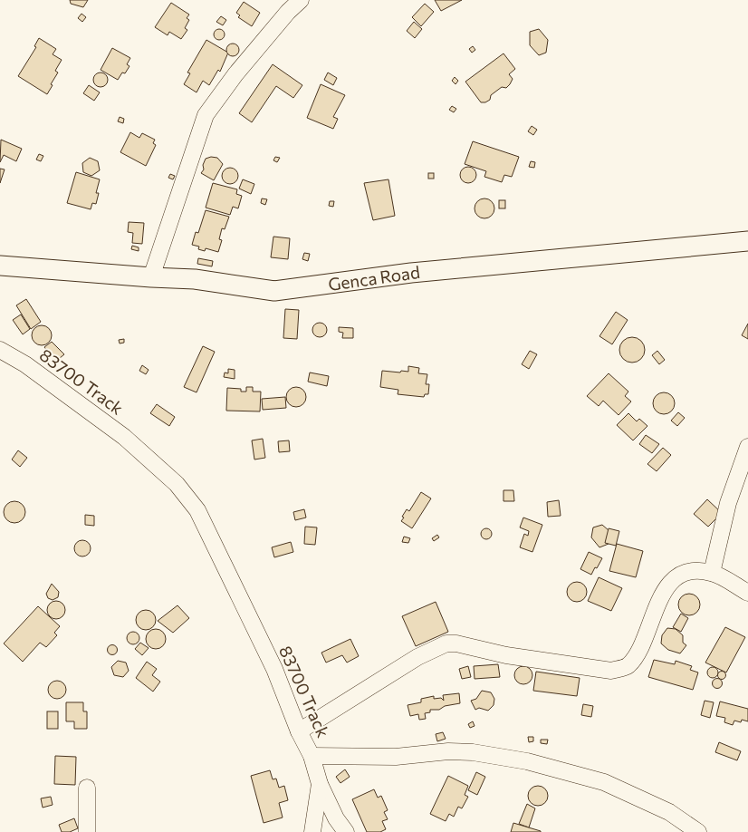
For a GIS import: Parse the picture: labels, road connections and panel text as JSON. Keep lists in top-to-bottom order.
{
  "streets": {
    "street": ["Genca Road", "83700 Track"]
  }
}
